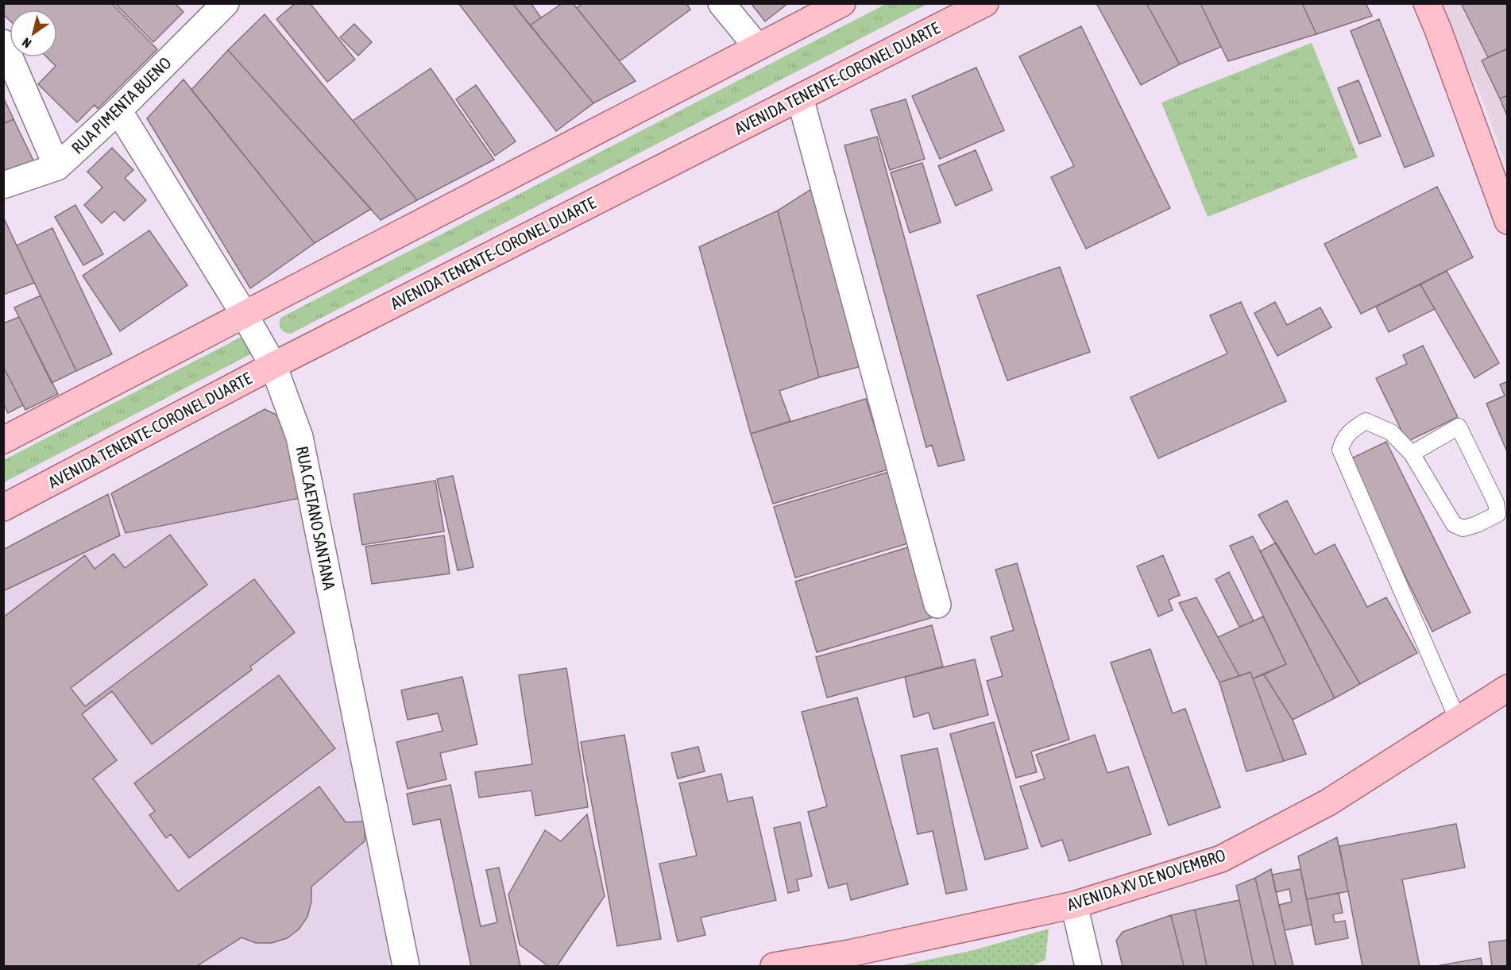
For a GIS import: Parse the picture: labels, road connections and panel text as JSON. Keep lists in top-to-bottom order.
{
  "streets": {
    "main road": ["AVENIDA TENENTE-CORONEL DUARTE", "AVENIDA XV DE NOVEMBRO"],
    "street": ["RUA PIMENTA BUENO", "RUA CAETANO SANTANA"]
  },
  "crossings": [
    ["AVENIDA TENENTE-CORONEL DUARTE", "RUA CAETANO SANTANA"],
    ["RUA PIMENTA BUENO", "RUA CAETANO SANTANA"]
  ],
  "north": "bottom left"
}
